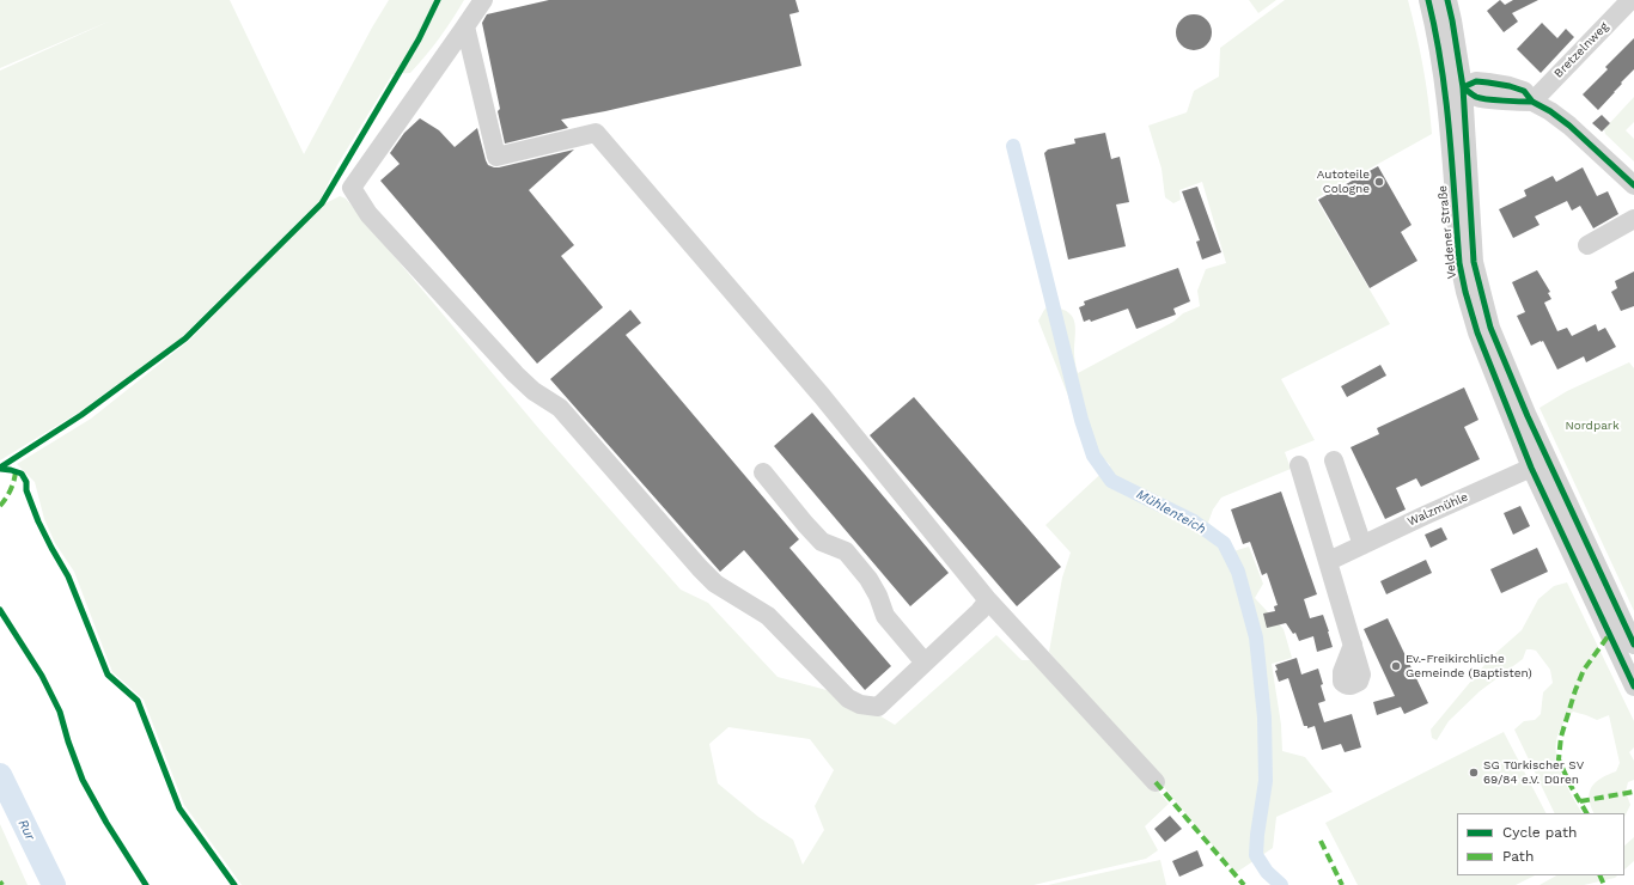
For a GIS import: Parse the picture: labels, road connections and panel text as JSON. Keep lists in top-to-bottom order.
{
  "streets": {
    "street": ["Bretzelnweg", "Veldener Straße", "Walzmühle"]
  },
  "crossings": [
    ["Veldener Straße", "Walzmühle"]
  ],
  "water": ["Mühlenteich", "Rur"],
  "parks": ["Nordpark"],
  "places": ["Autoteile Cologne", "Ev.-Freikirchliche Gemeinde (Baptisten)", "SG Türkischer SV 69/84 e.V. Düren"],
  "legend": ["Cycle path", "Path"]
}
